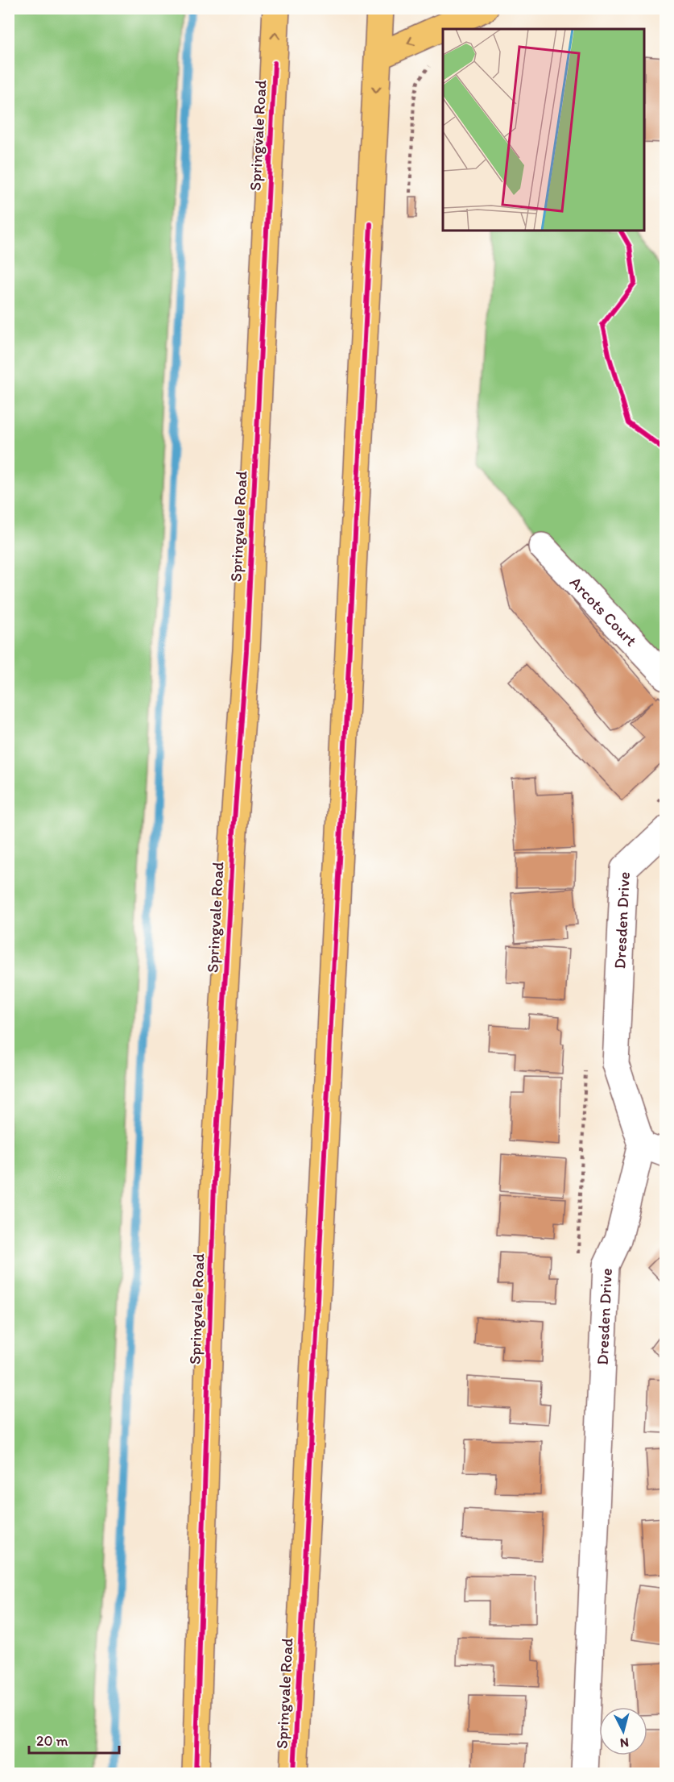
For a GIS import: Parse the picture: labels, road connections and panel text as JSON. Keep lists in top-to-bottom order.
{
  "streets": {
    "highway": ["Springvale Road"],
    "street": ["Arcots Court", "Dresden Drive"]
  },
  "scale_bar": "20 m",
  "north": "bottom"
}
